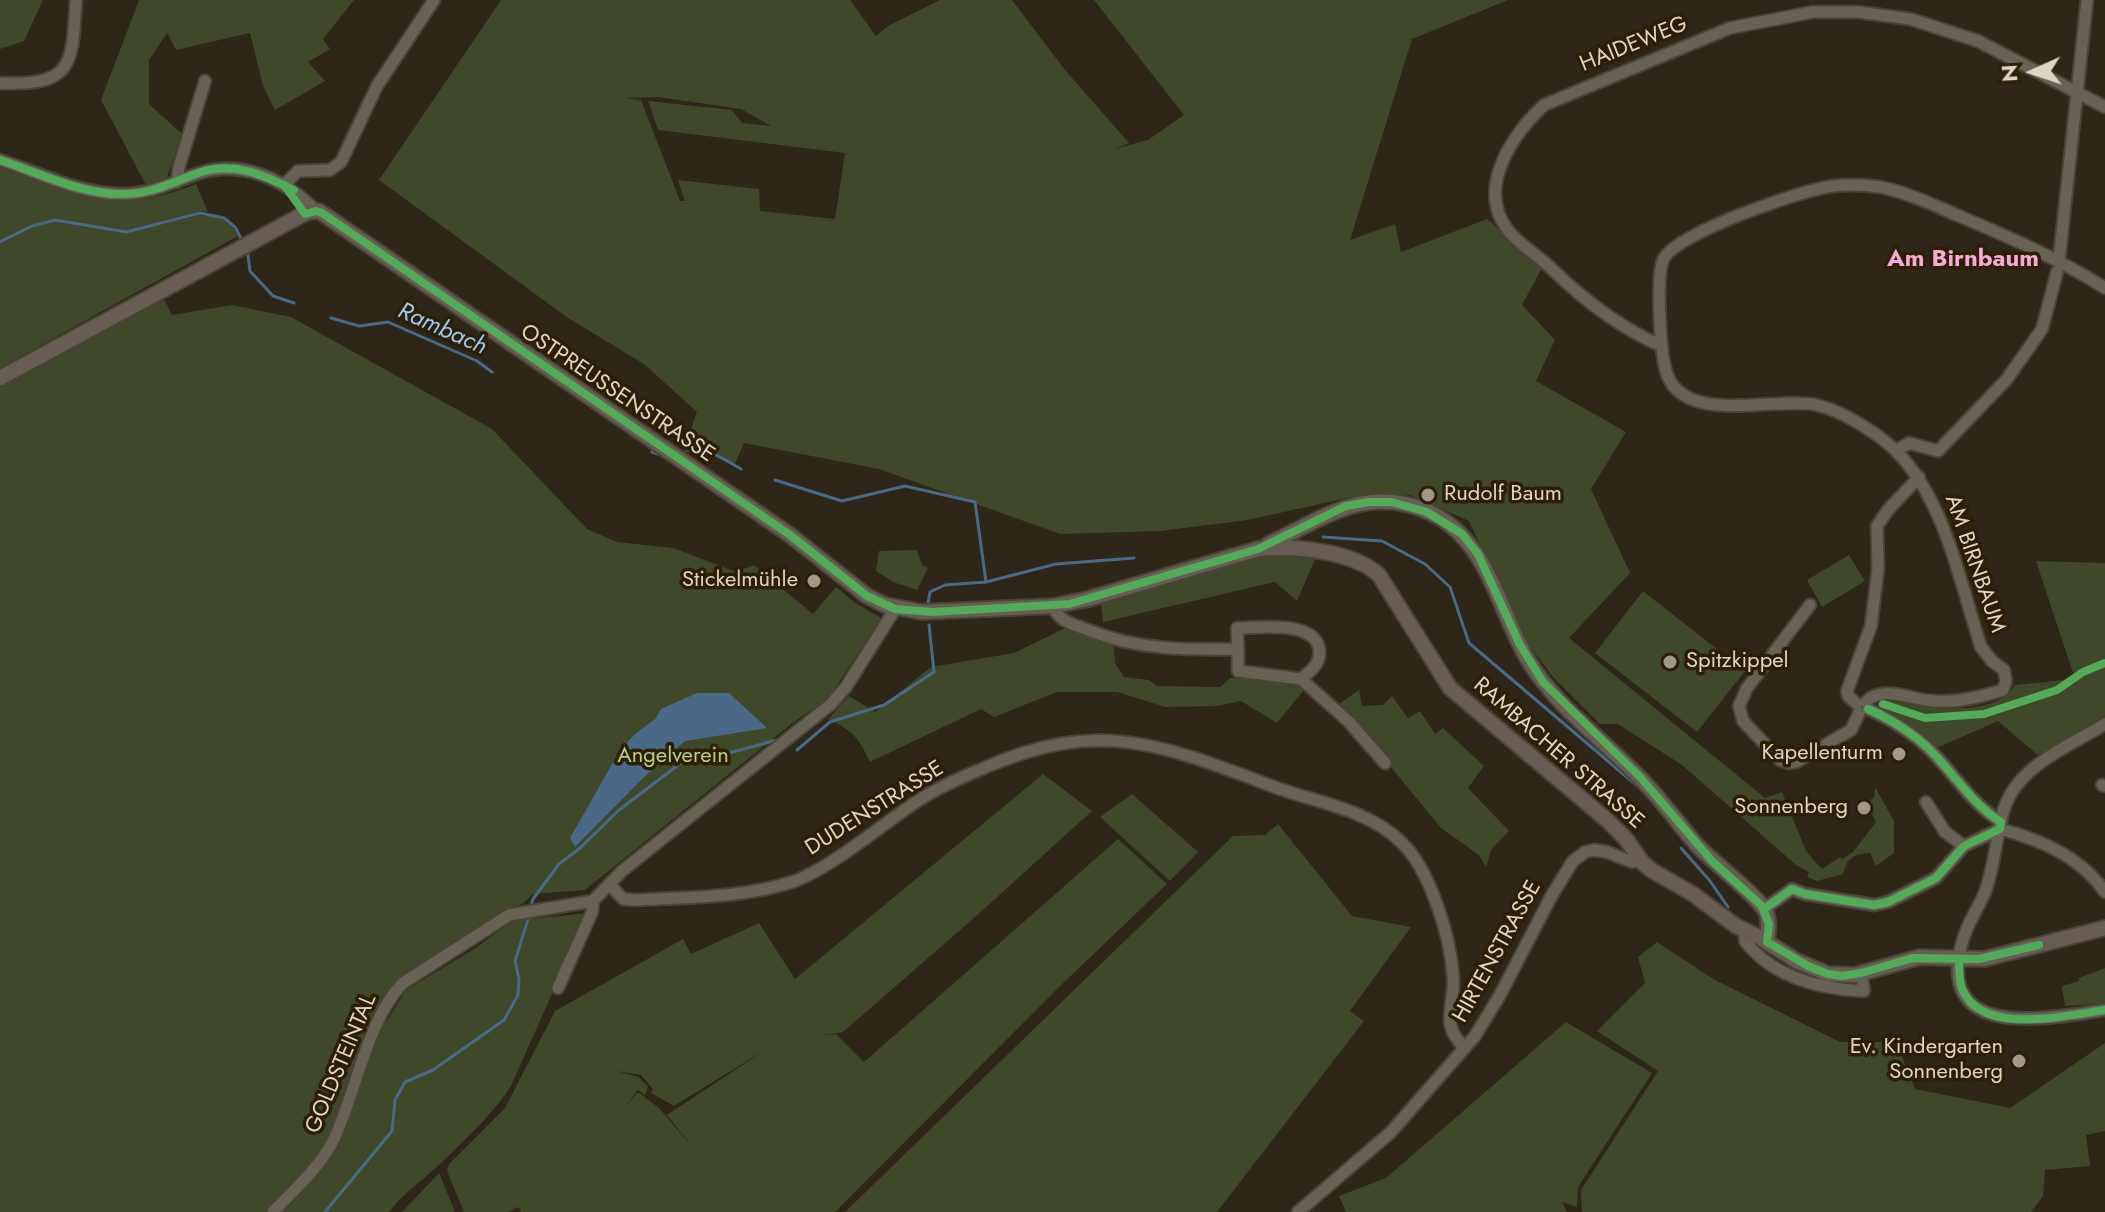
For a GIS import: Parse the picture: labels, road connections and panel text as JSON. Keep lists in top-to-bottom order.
{
  "streets": {
    "main road": ["OSTPREUSSENSTRASSE", "RAMBACHER STRASSE"],
    "street": [
      "HAIDEWEG",
      "AM BIRNBAUM",
      "DUDENSTRASSE",
      "HIRTENSTRASSE",
      "GOLDSTEINTAL"
    ]
  },
  "crossings": [
    ["HAIDEWEG", "AM BIRNBAUM"],
    ["OSTPREUSSENSTRASSE", "RAMBACHER STRASSE"],
    ["RAMBACHER STRASSE", "HIRTENSTRASSE"],
    ["DUDENSTRASSE", "HIRTENSTRASSE"]
  ],
  "districts": ["Am Birnbaum"],
  "water": ["Rambach"],
  "parks": ["Angelverein"],
  "places": [
    "Rudolf Baum",
    "Stickelmühle",
    "Spitzkippel",
    "Kapellenturm",
    "Sonnenberg",
    "Ev. Kindergarten Sonnenberg"
  ],
  "north": "left"
}
